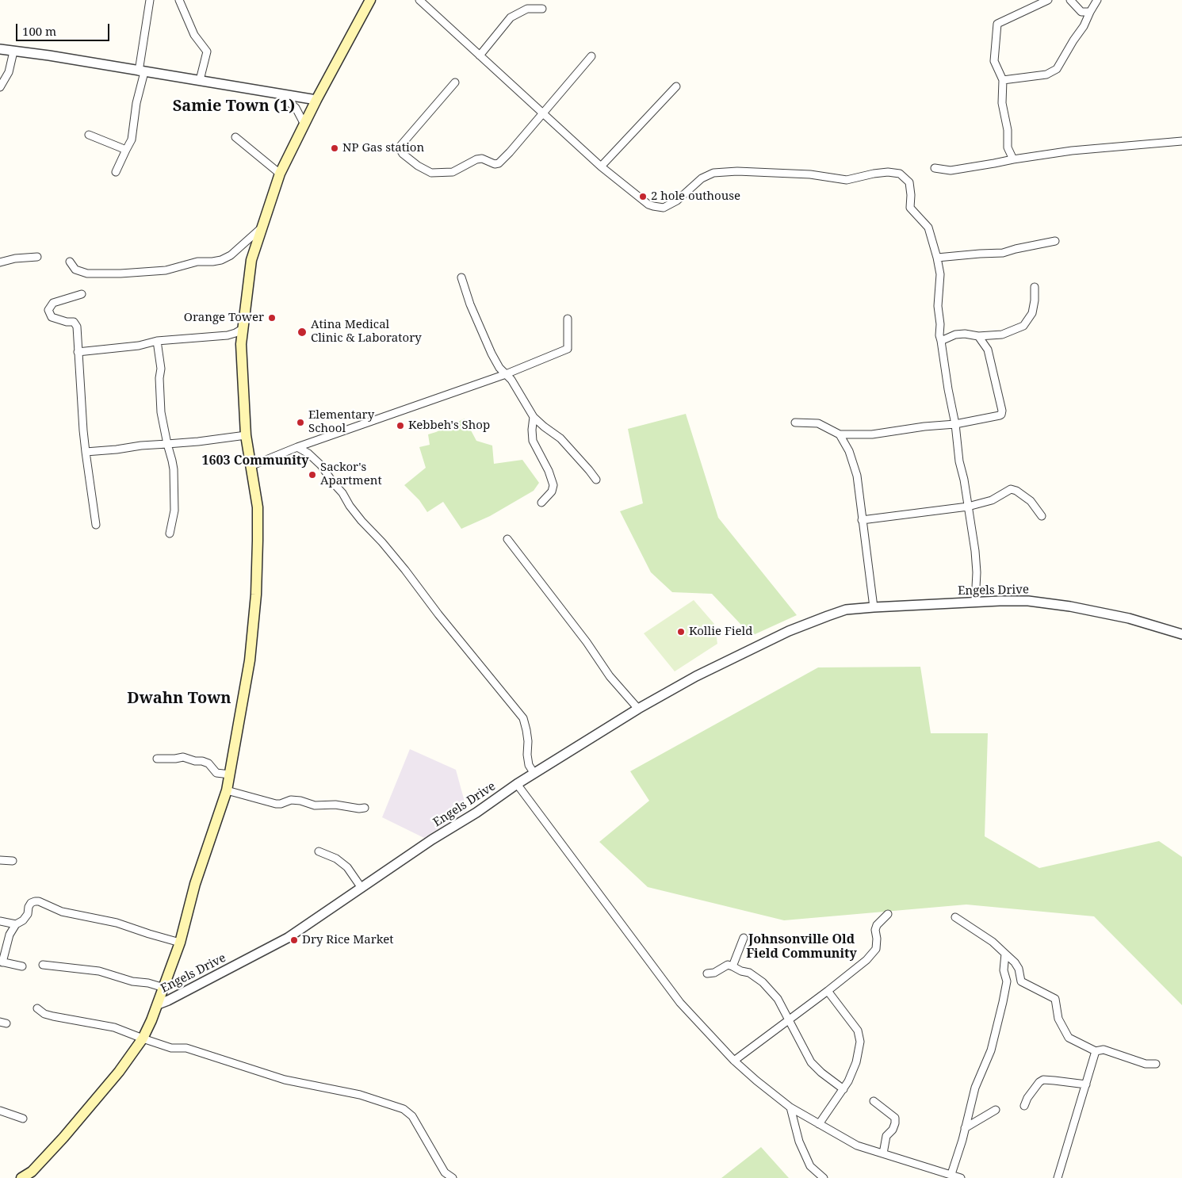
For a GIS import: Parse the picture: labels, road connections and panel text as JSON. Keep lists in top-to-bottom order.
{
  "streets": {
    "street": ["Engels Drive"]
  },
  "districts": [
    "Samie Town (1)",
    "1603 Community",
    "Dwahn Town",
    "Johnsonville Old Field Community"
  ],
  "places": [
    "NP Gas station",
    "2 hole outhouse",
    "Orange Tower",
    "Atina Medical Clinic & Laboratory",
    "Elementary School",
    "Kebbeh's Shop",
    "Sackor's Apartment",
    "Kollie Field",
    "Dry Rice Market"
  ],
  "scale_bar": "100 m"
}
